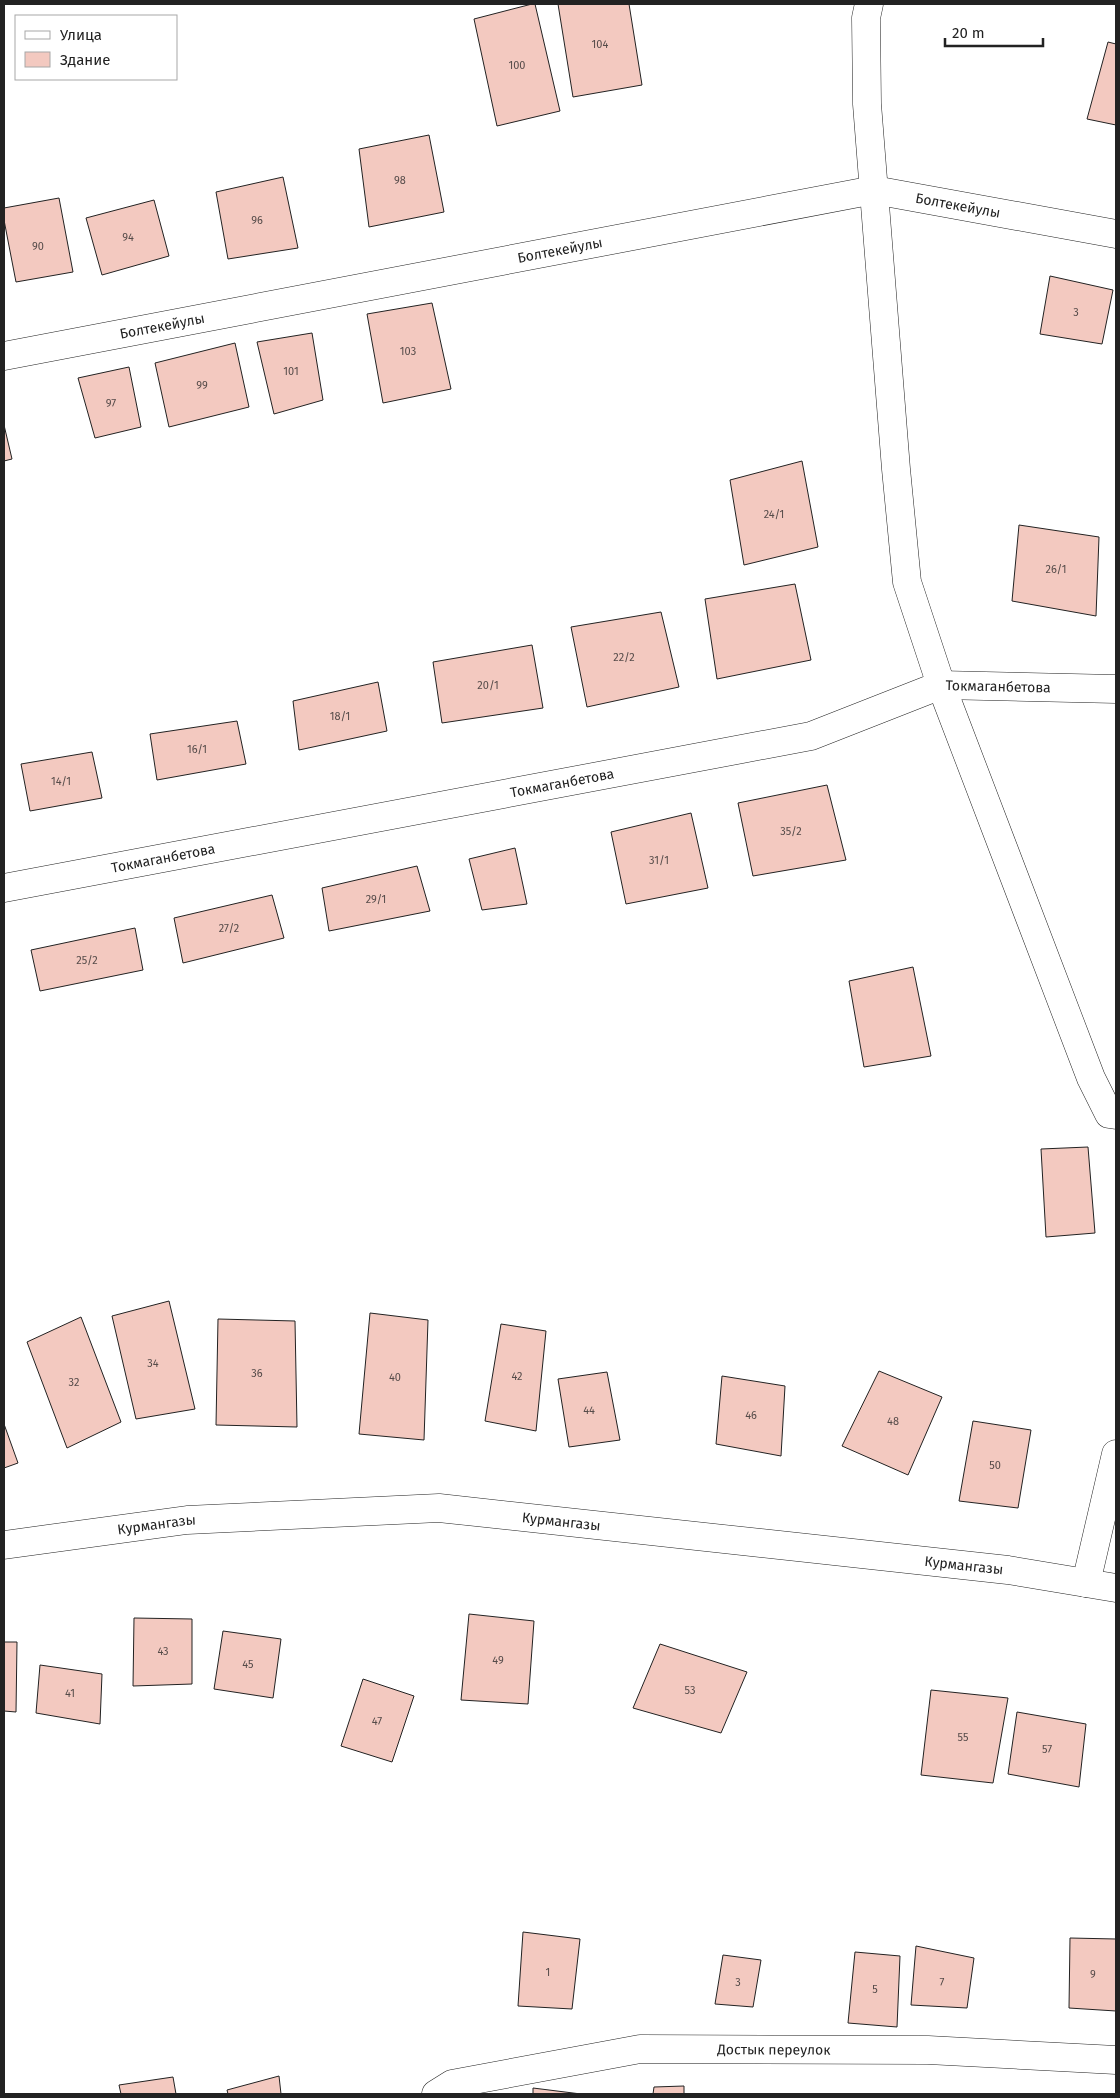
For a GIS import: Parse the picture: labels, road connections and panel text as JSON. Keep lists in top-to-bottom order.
{
  "streets": {
    "street": [
      "Болтекейулы",
      "Токмаганбетова",
      "Курмангазы",
      "Достык переулок"
    ]
  },
  "house_numbers": [
    "104",
    "100",
    "98",
    "96",
    "94",
    "90",
    "3",
    "103",
    "101",
    "99",
    "97",
    "24/1",
    "26/1",
    "22/2",
    "20/1",
    "18/1",
    "16/1",
    "14/1",
    "35/2",
    "31/1",
    "29/1",
    "27/2",
    "25/2",
    "34",
    "36",
    "42",
    "40",
    "32",
    "44",
    "46",
    "48",
    "50",
    "43",
    "49",
    "45",
    "53",
    "41",
    "47",
    "55",
    "57",
    "1",
    "9",
    "3",
    "7",
    "5"
  ],
  "legend": ["Улица", "Здание"],
  "scale_bar": "20 m"
}
